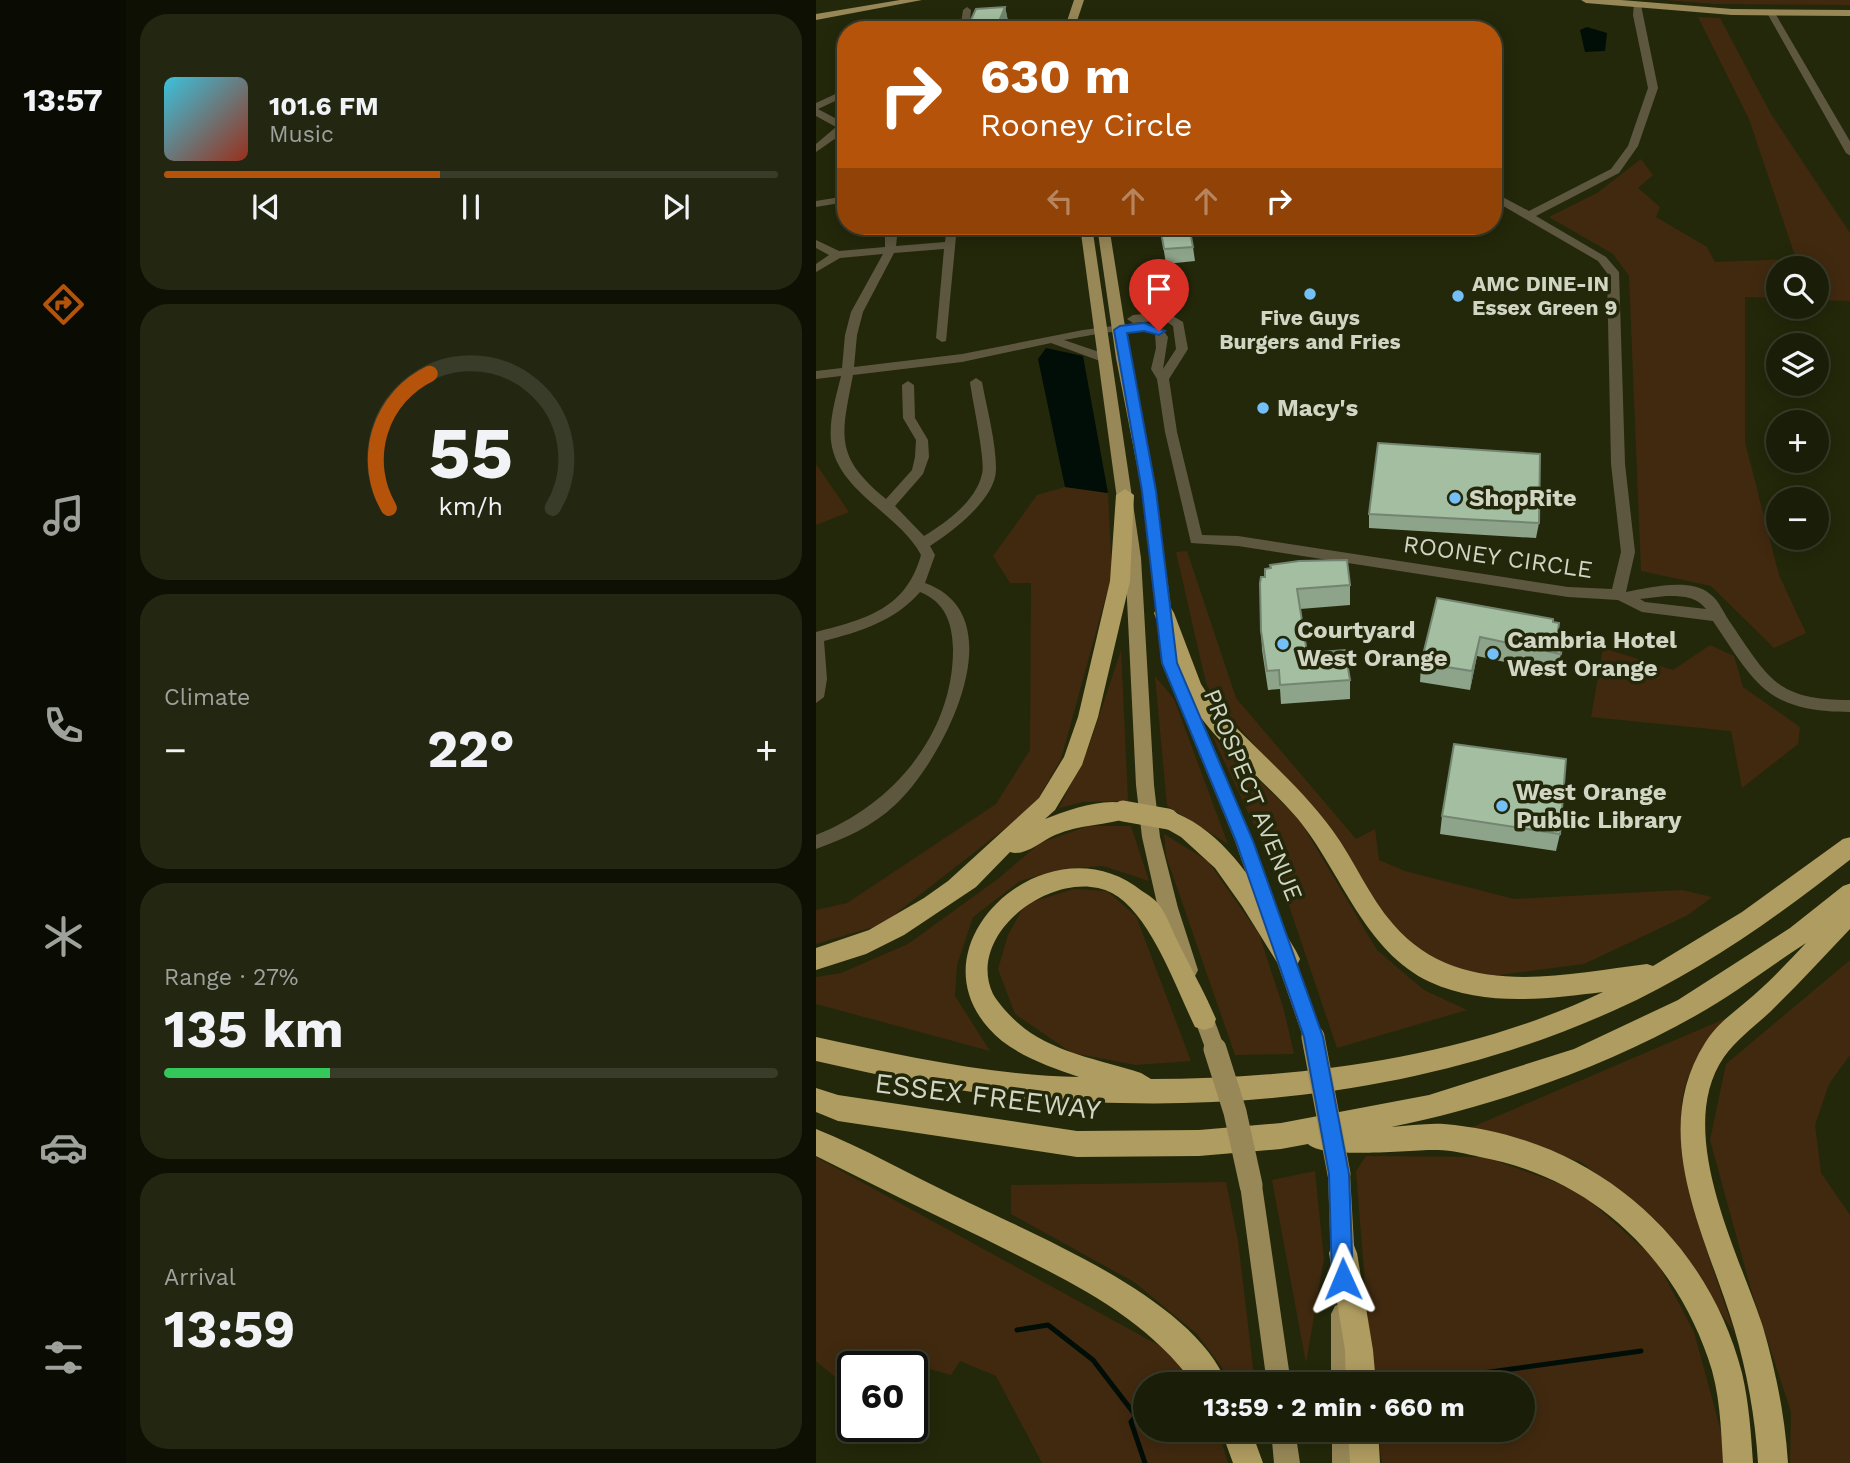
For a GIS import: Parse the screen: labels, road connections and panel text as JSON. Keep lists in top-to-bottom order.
{
  "streets": {
    "highway": ["ESSEX FREEWAY"],
    "main road": ["PROSPECT AVENUE"],
    "street": ["ROONEY CIRCLE"]
  },
  "crossings": [
    ["ROONEY CIRCLE", "PROSPECT AVENUE"]
  ],
  "places": [
    "Five Guys Burgers and Fries",
    "AMC DINE-IN Essex Green 9",
    "Macy's",
    "ShopRite",
    "Courtyard West Orange",
    "Cambria Hotel West Orange",
    "West Orange Public Library"
  ],
  "page": {
    "tabs": "13:57",
    "turn": ["630 m", "Rooney Circle"],
    "song": ["101.6 FM", "Music"],
    "map_buttons": ["+", "−"],
    "tile": [
      "Climate",
      ["Range · 27%", "135 km"],
      ["Arrival", "13:59"]
    ],
    "heat": ["−", "22°", "+"],
    "limit": "60",
    "trip": "13:59 · 2 min · 660 m",
    "gauge": ["55", "km/h"]
  }
}
